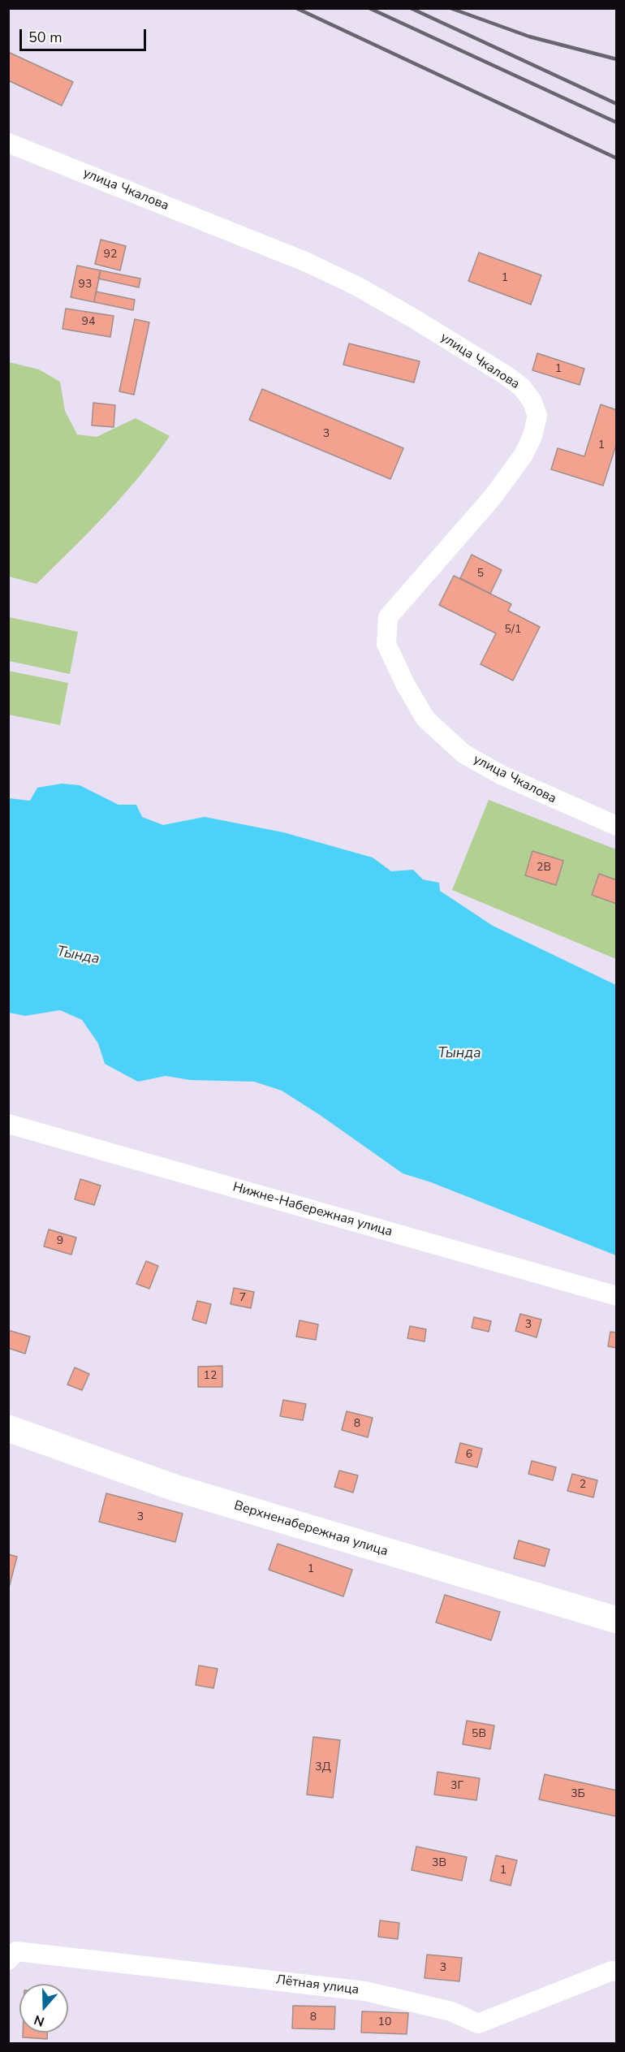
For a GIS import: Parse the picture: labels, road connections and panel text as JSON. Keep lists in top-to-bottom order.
{
  "streets": {
    "street": [
      "улица Чкалова",
      "Нижне-Набережная улица",
      "Верхненабережная улица",
      "Лётная улица"
    ]
  },
  "water": ["Тында"],
  "house_numbers": [
    "92",
    "1",
    "93",
    "94",
    "1",
    "3",
    "1",
    "5",
    "5/1",
    "2В",
    "9",
    "7",
    "3",
    "12",
    "8",
    "6",
    "2",
    "3",
    "1",
    "5В",
    "3Д",
    "3Г",
    "3Б",
    "3В",
    "1",
    "3",
    "8",
    "10"
  ],
  "scale_bar": "50 m",
  "north": "bottom"
}
